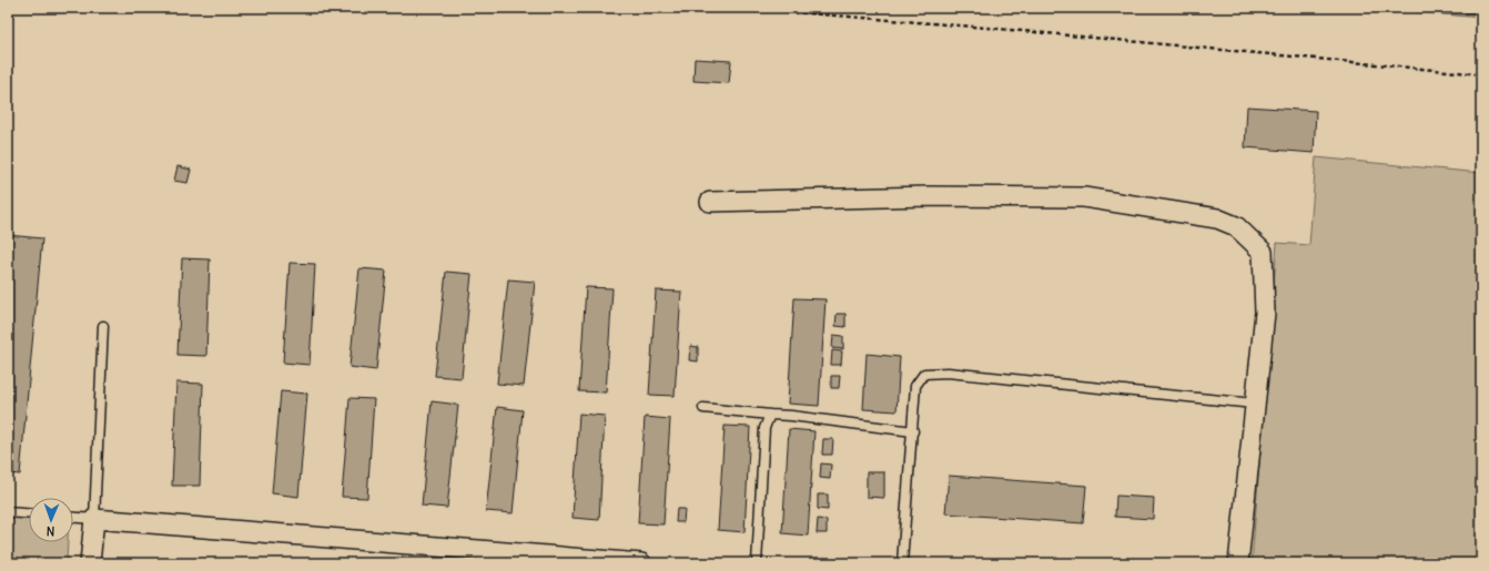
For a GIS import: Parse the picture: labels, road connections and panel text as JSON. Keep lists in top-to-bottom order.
{
  "north": "bottom"
}
